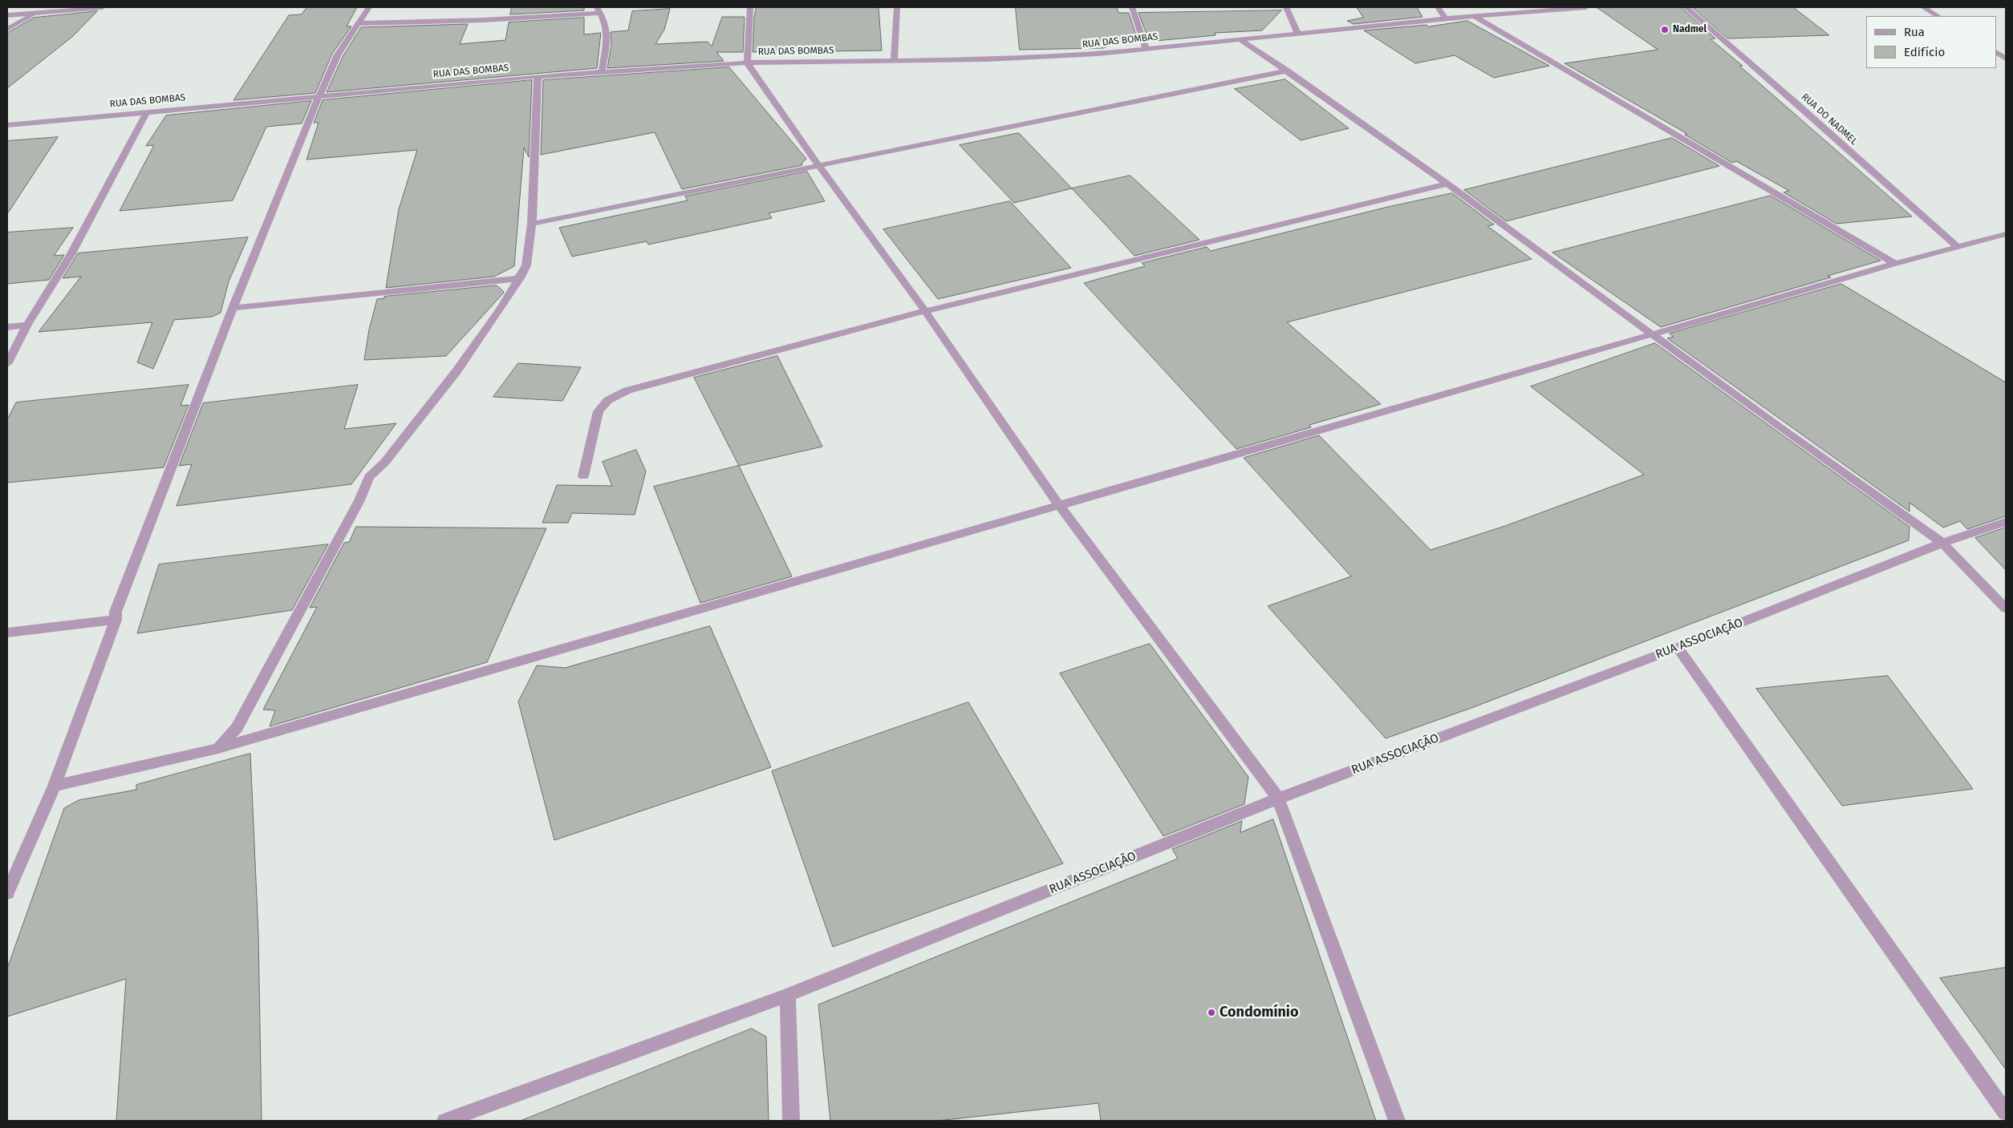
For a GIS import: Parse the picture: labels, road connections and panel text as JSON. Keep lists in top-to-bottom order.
{
  "streets": {
    "street": ["RUA DAS BOMBAS", "RUA DO NADMEL", "RUA ASSOCIAÇÃO"]
  },
  "places": ["Nadmel", "Condomínio"],
  "legend": ["Rua", "Edifício"]
}
